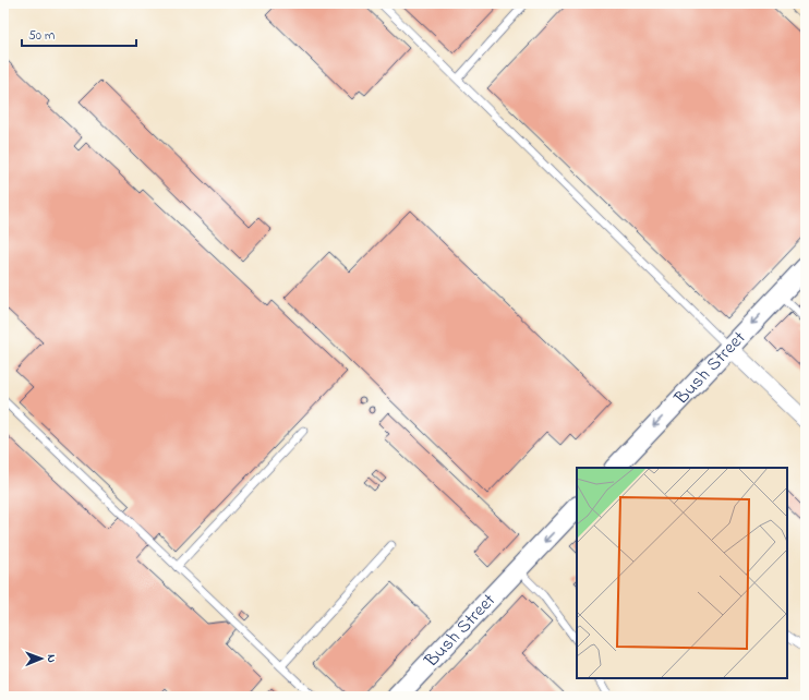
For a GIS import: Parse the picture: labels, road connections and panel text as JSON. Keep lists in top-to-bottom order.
{
  "streets": {
    "street": ["Bush Street"]
  },
  "one_way": ["Bush Street"],
  "scale_bar": "50 m",
  "north": "right"
}
